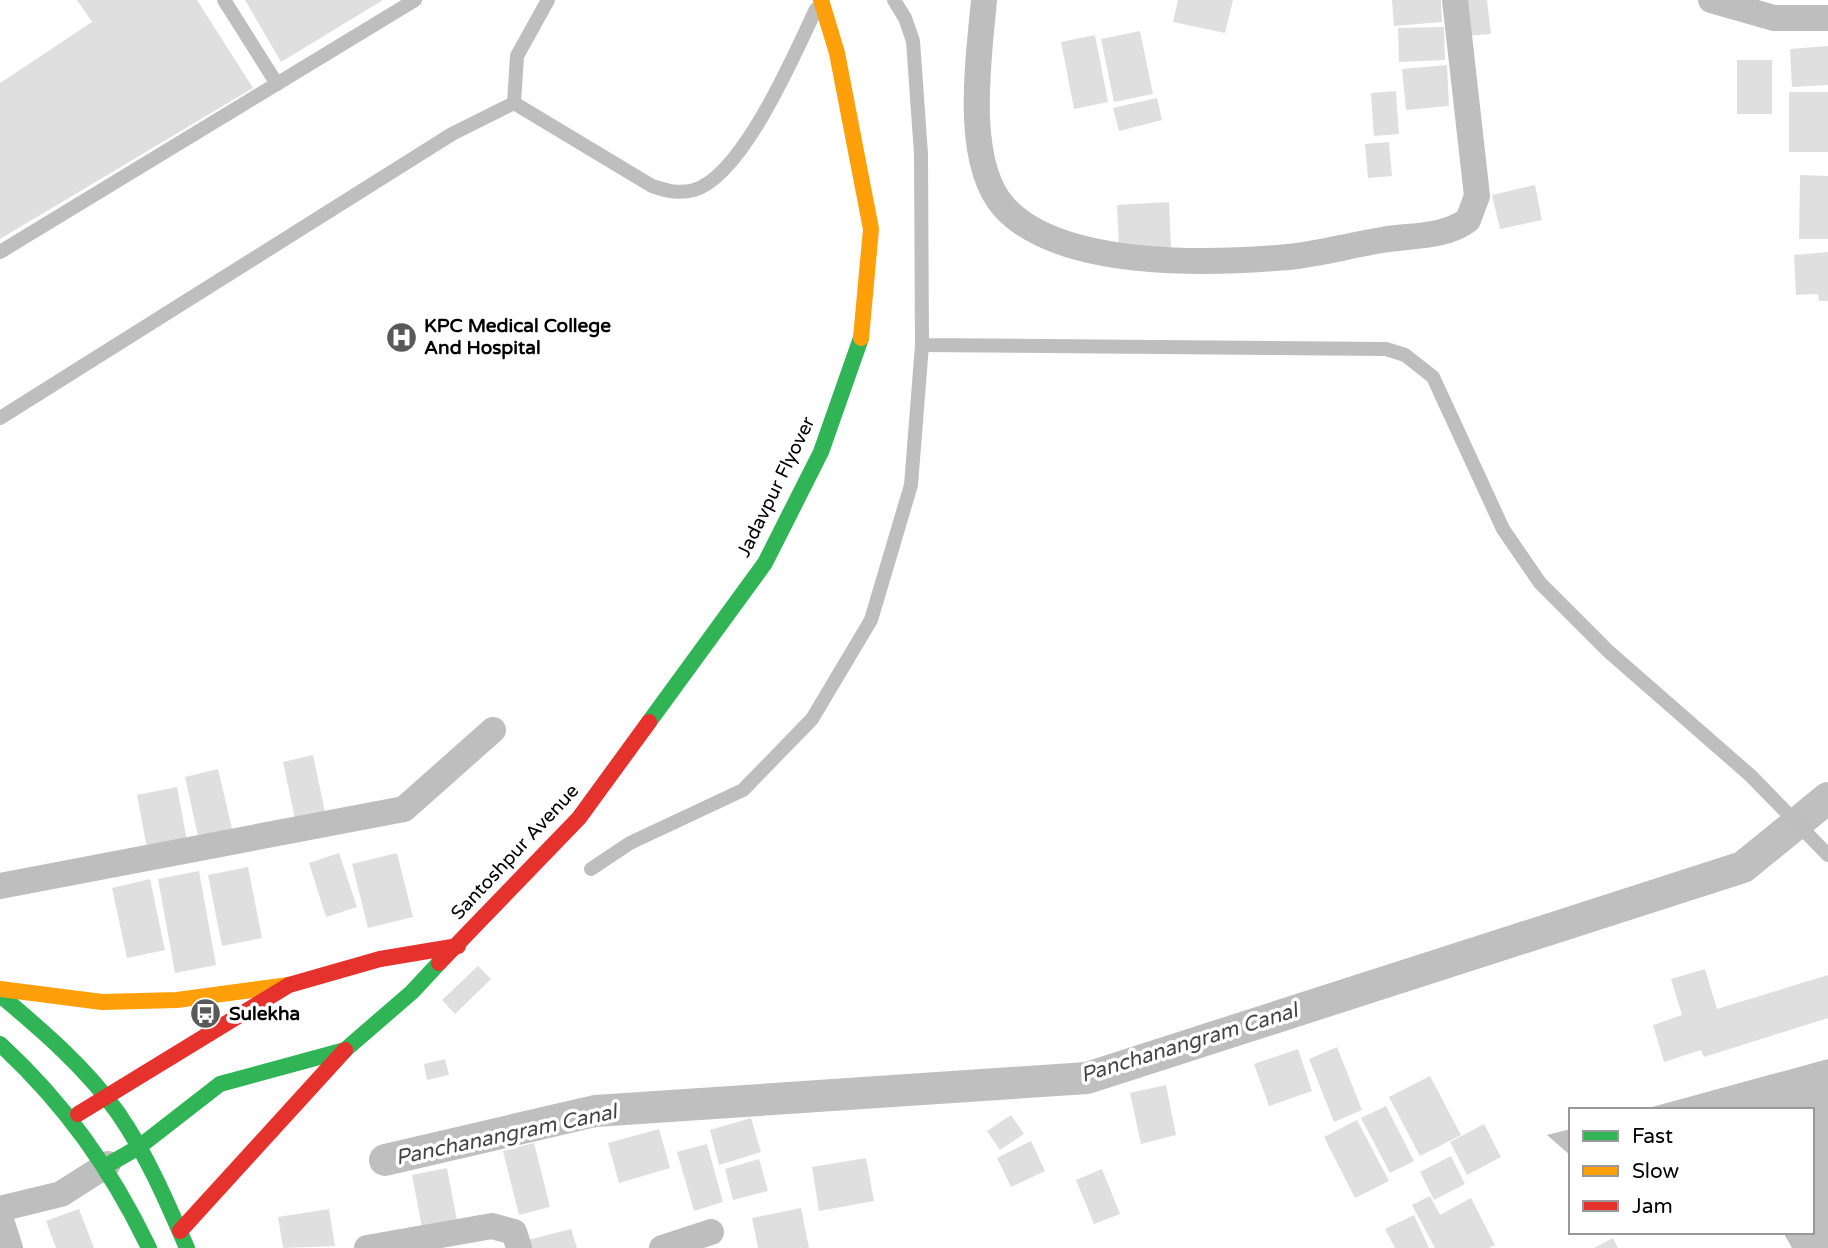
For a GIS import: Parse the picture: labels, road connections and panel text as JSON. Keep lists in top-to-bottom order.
{
  "streets": {
    "main road": ["Jadavpur Flyover", "Santoshpur Avenue"]
  },
  "crossings": [
    ["Jadavpur Flyover", "Santoshpur Avenue"]
  ],
  "water": ["Panchanangram Canal"],
  "places": {
    "hospital": ["KPC Medical College And Hospital"],
    "bus stop": ["Sulekha"]
  },
  "legend": ["Fast", "Slow", "Jam"]
}
